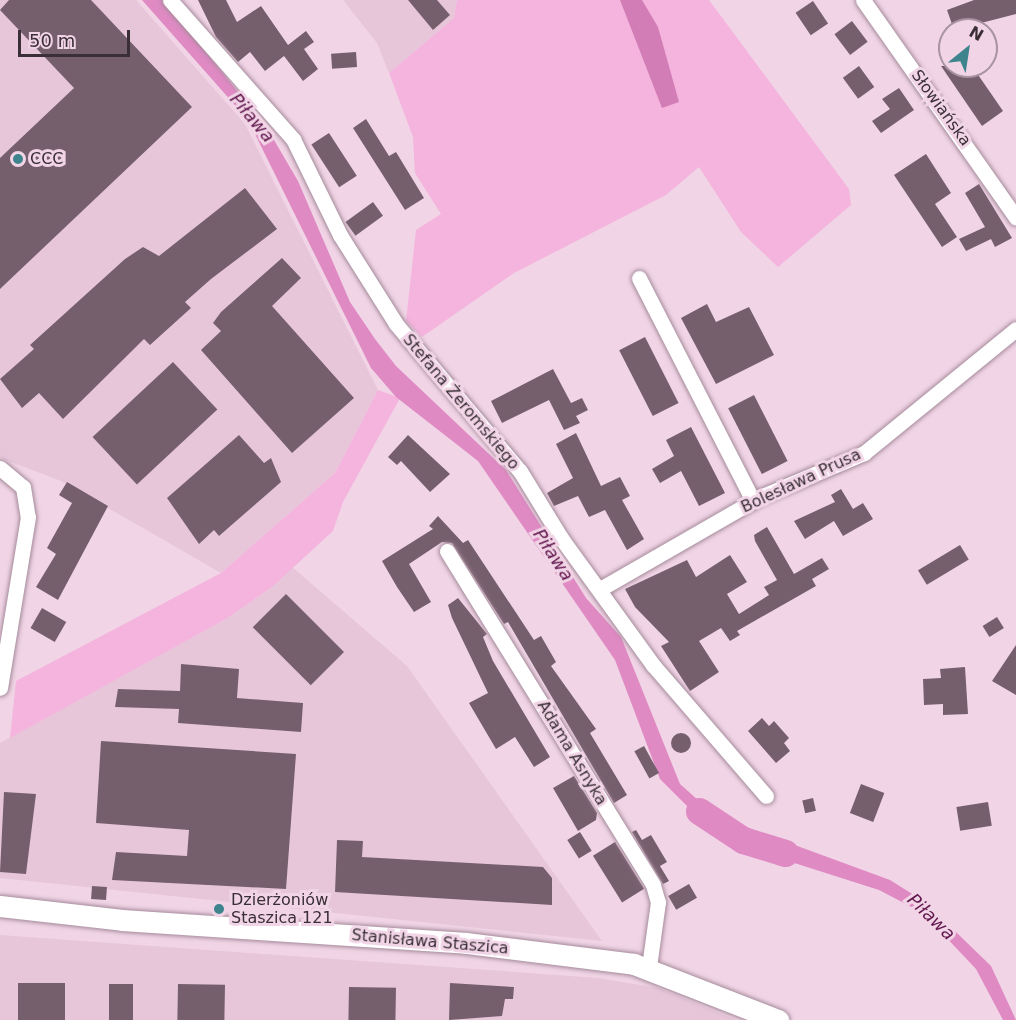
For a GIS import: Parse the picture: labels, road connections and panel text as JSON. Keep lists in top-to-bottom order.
{
  "streets": {
    "main road": ["Stanisława Staszica"],
    "street": [
      "Słowiańska",
      "Stefana Żeromskiego",
      "Bolesława Prusa",
      "Adama Asnyka"
    ]
  },
  "crossings": [
    ["Stefana Żeromskiego", "Bolesława Prusa"],
    ["Adama Asnyka", "Stanisława Staszica"]
  ],
  "water": ["Piława"],
  "places": ["CCC", "Dzierżoniów Staszica 121"],
  "scale_bar": "50 m",
  "north": "top right"
}
